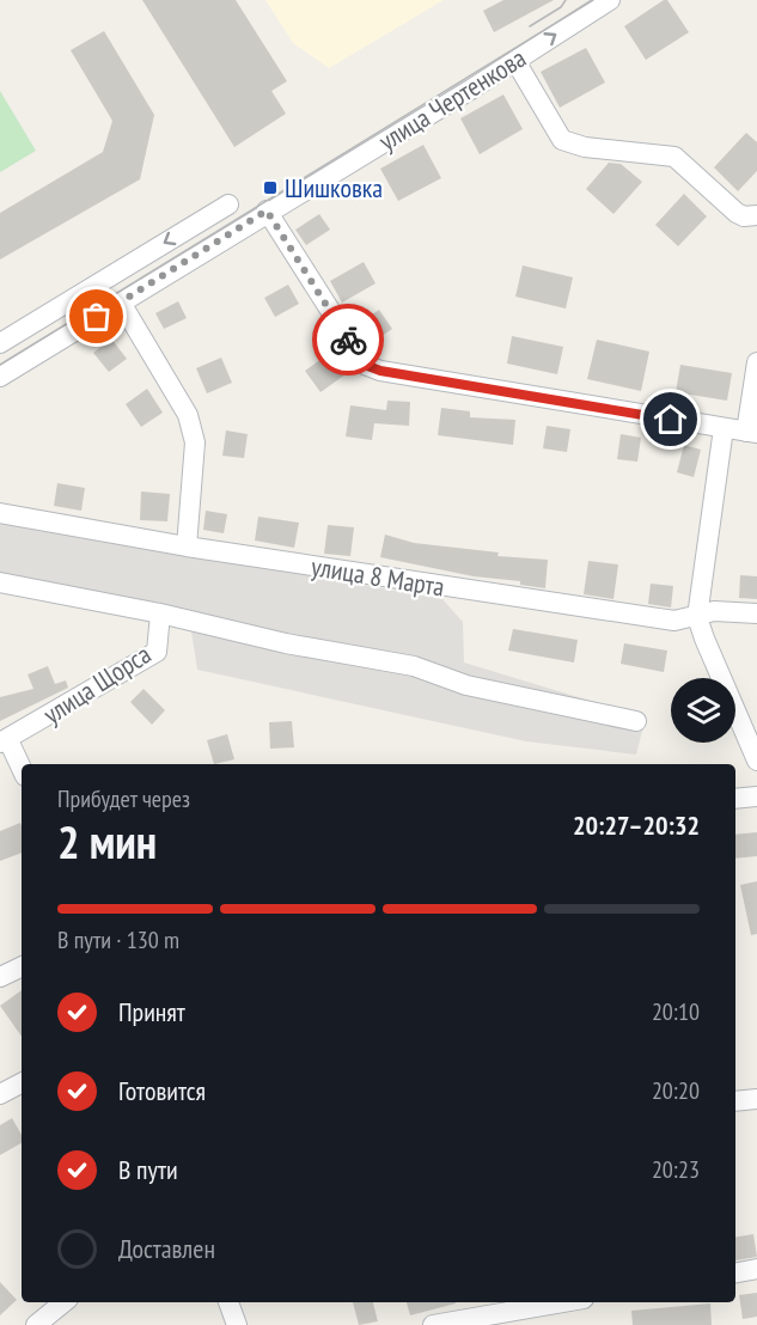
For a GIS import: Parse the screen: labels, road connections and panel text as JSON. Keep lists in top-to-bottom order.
{
  "streets": {
    "street": ["улица Чертенкова", "улица 8 Марта", "улица Щорса"]
  },
  "places": {
    "transit": ["Шишковка"]
  },
  "page": {
    "heading": ["2 мин", "Прибудет через", "20:27–20:32"],
    "bar": "В пути · 130 m",
    "list": [
      ["Принят", "20:10"],
      ["Готовится", "20:20"],
      ["В пути", "20:23"],
      "Доставлен"
    ]
  }
}
